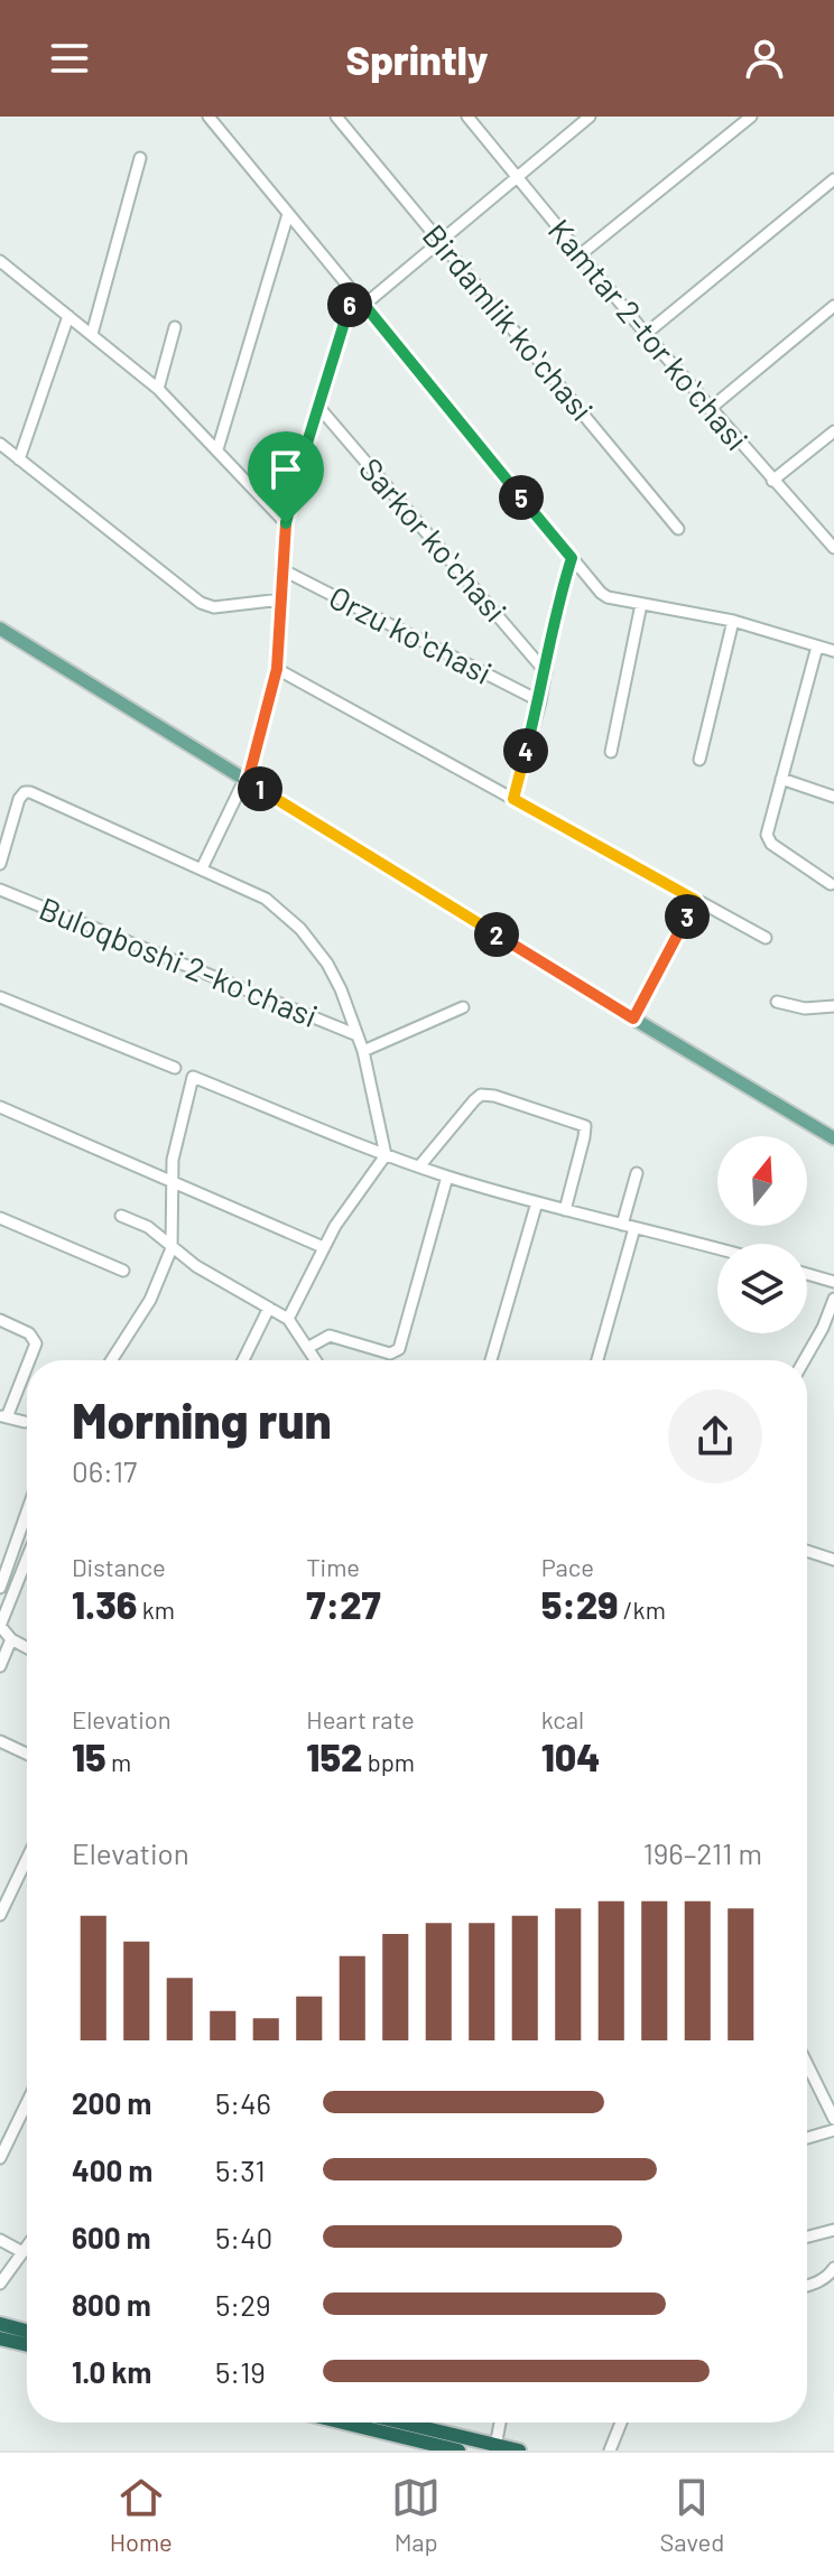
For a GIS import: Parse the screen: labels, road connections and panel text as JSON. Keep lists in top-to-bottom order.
{
  "streets": {
    "street": [
      "Birdamlik koʻchasi",
      "Kamtar 2-tor koʻchasi",
      "Sarkor koʻchasi",
      "Orzu koʻchasi",
      "Buloqboshi 2-koʻchasi"
    ]
  },
  "north": "top",
  "page": {
    "header": "Sprintly",
    "pins": [
      "6",
      "5",
      "4",
      "1",
      "3",
      "2"
    ],
    "heading": ["Morning run", "06:17"],
    "stats": [
      ["Distance", "1.36 km"],
      ["Time", "7:27"],
      ["Pace", "5:29 /km"],
      ["Elevation", "15 m"],
      ["Heart rate", "152 bpm"],
      ["kcal", "104"]
    ],
    "chart": ["Elevation", "196–211 m"],
    "list": [
      {
        "name": "200 m",
        "note": "5:46"
      },
      {
        "name": "400 m",
        "note": "5:31"
      },
      {
        "name": "600 m",
        "note": "5:40"
      },
      {
        "name": "800 m",
        "note": "5:29"
      },
      {
        "name": "1.0 km",
        "note": "5:19"
      }
    ],
    "tabs": ["Home", "Map", "Saved"]
  }
}
